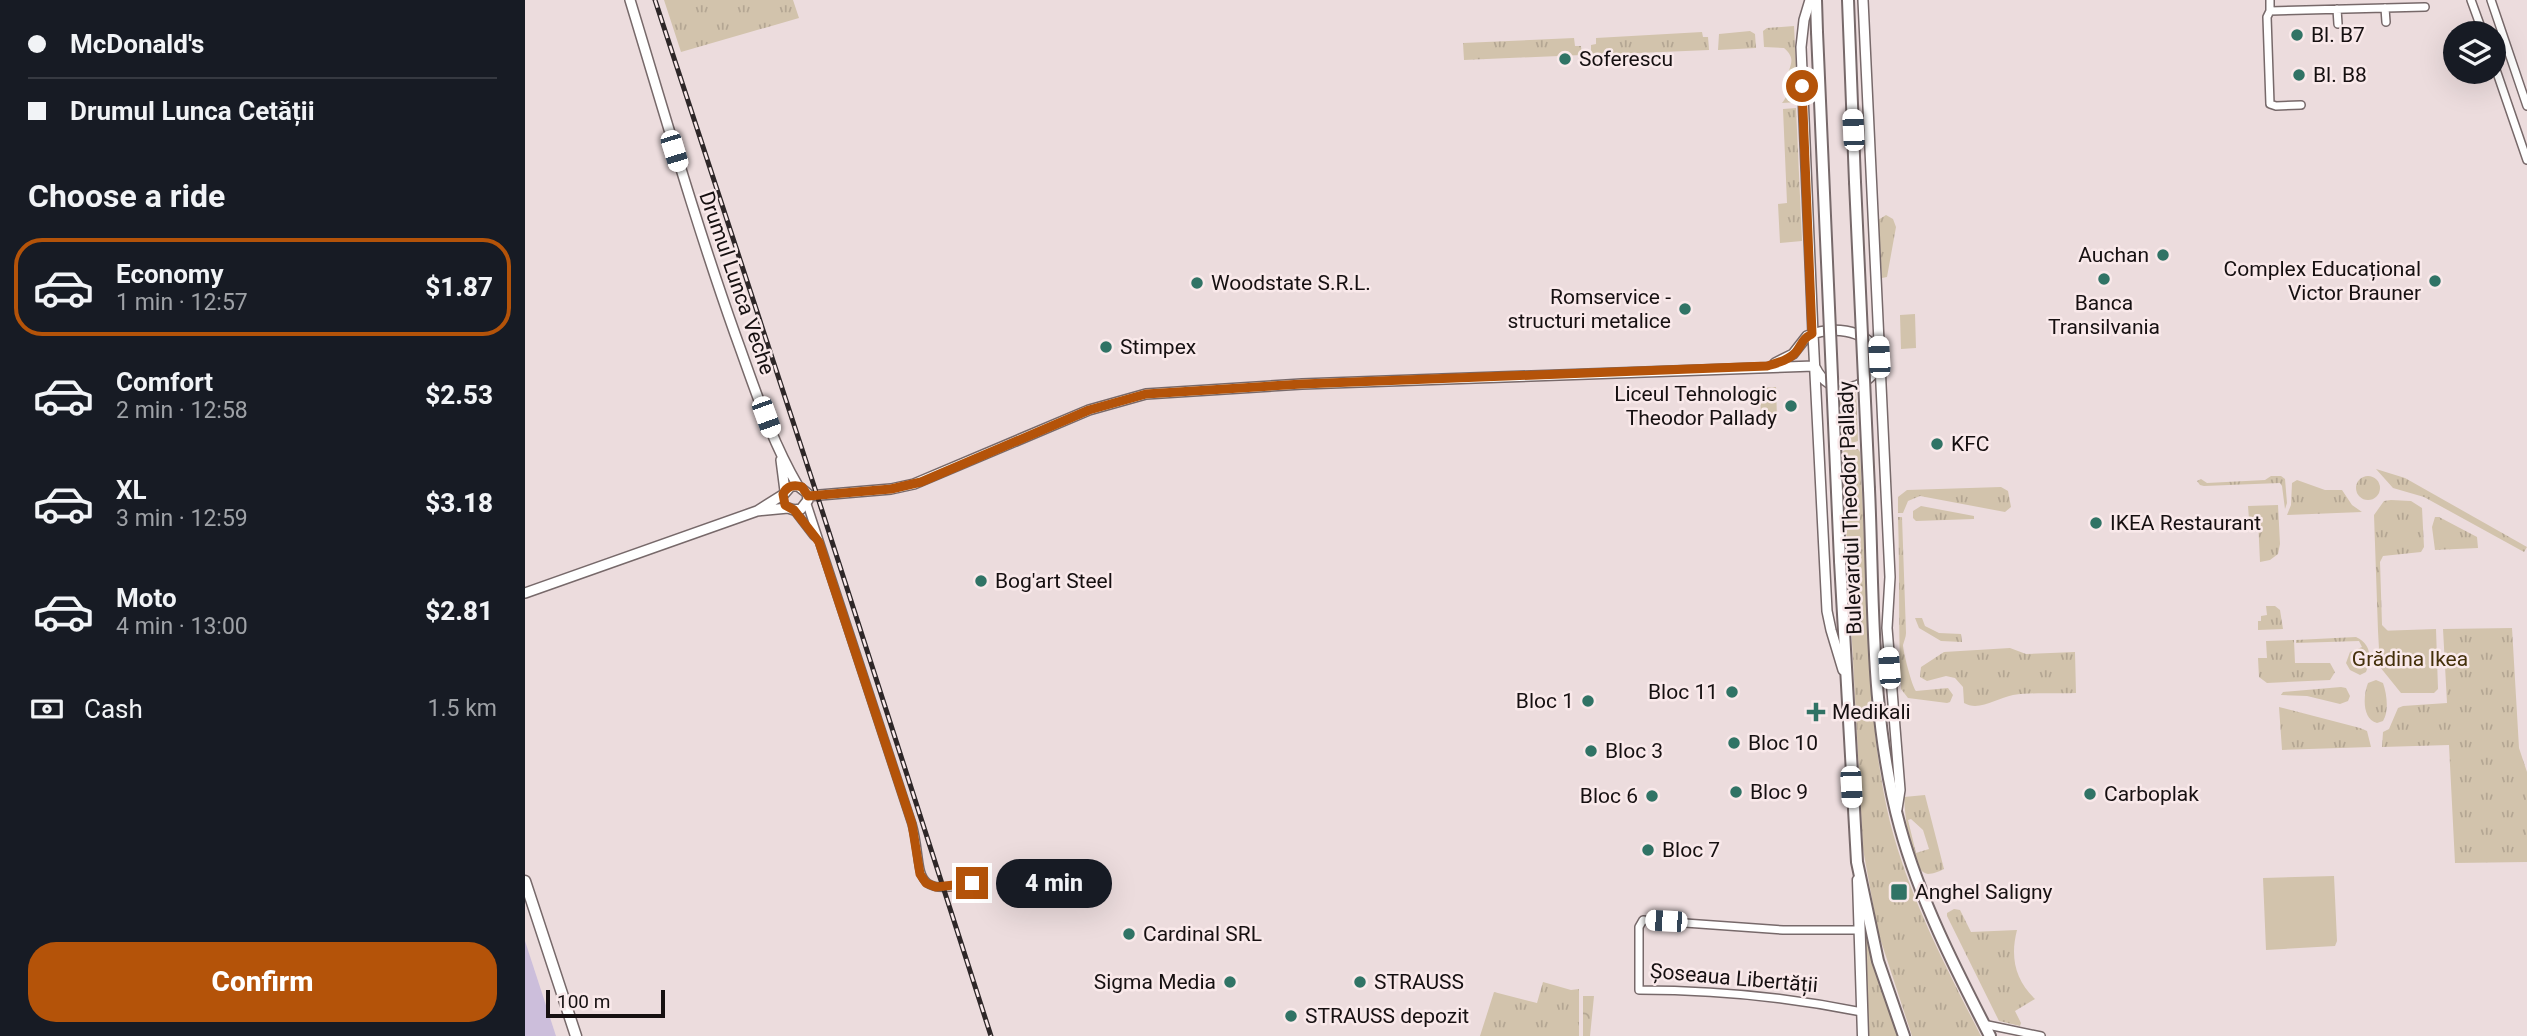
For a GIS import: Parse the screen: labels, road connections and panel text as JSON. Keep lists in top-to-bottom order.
{
  "streets": {
    "main road": ["Bulevardul Theodor Pallady"],
    "street": ["Drumul Lunca Veche", "Șoseaua Libertății"]
  },
  "parks": ["Grădina Ikea"],
  "places": {
    "other": [
      "Bl. B7",
      "Soferescu",
      "Bl. B8",
      "Auchan",
      "Banca Transilvania",
      "Complex Educațional Victor Brauner",
      "Woodstate S.R.L.",
      "Romservice - structuri metalice",
      "Stimpex",
      "Liceul Tehnologic Theodor Pallady",
      "KFC",
      "IKEA Restaurant",
      "Bog'art Steel",
      "Bloc 11",
      "Bloc 1",
      "Bloc 10",
      "Bloc 3",
      "Bloc 9",
      "Carboplak",
      "Bloc 6",
      "Bloc 7",
      "Cardinal SRL",
      "Sigma Media",
      "STRAUSS",
      "STRAUSS depozit"
    ],
    "health": ["Medikali"],
    "transit": ["Anghel Saligny"]
  },
  "scale_bar": "100 m",
  "page": {
    "banner": ["McDonald's", "Drumul Lunca Cetății"],
    "heading": "Choose a ride",
    "list": [
      {
        "name": "Economy",
        "note": "1 min · 12:57",
        "value": "$1.87"
      },
      {
        "name": "Comfort",
        "note": "2 min · 12:58",
        "value": "$2.53"
      },
      {
        "name": "XL",
        "note": "3 min · 12:59",
        "value": "$3.18"
      },
      {
        "name": "Moto",
        "note": "4 min · 13:00",
        "value": "$2.81"
      }
    ],
    "pay": ["Cash", "1.5 km"],
    "bubble": "4 min",
    "buttons": "Confirm",
    "scale": "100 m"
  }
}
